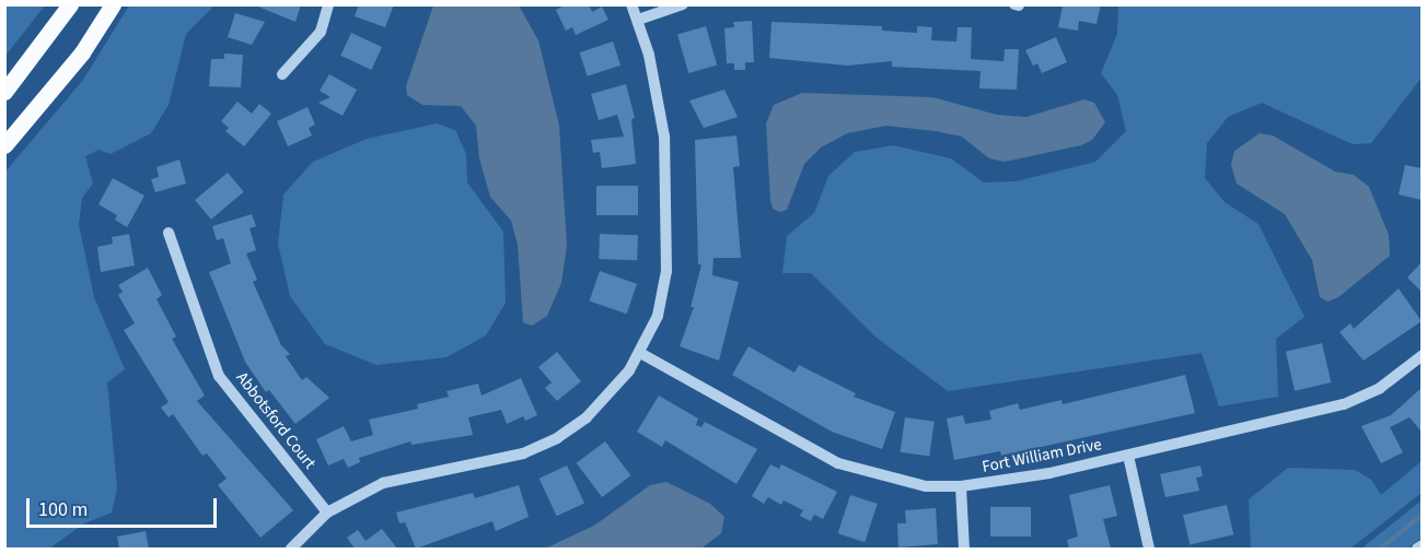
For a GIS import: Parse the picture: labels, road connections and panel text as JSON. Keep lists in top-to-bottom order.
{
  "streets": {
    "street": ["Abbotsford Court", "Fort William Drive"]
  },
  "scale_bar": "100 m"
}
